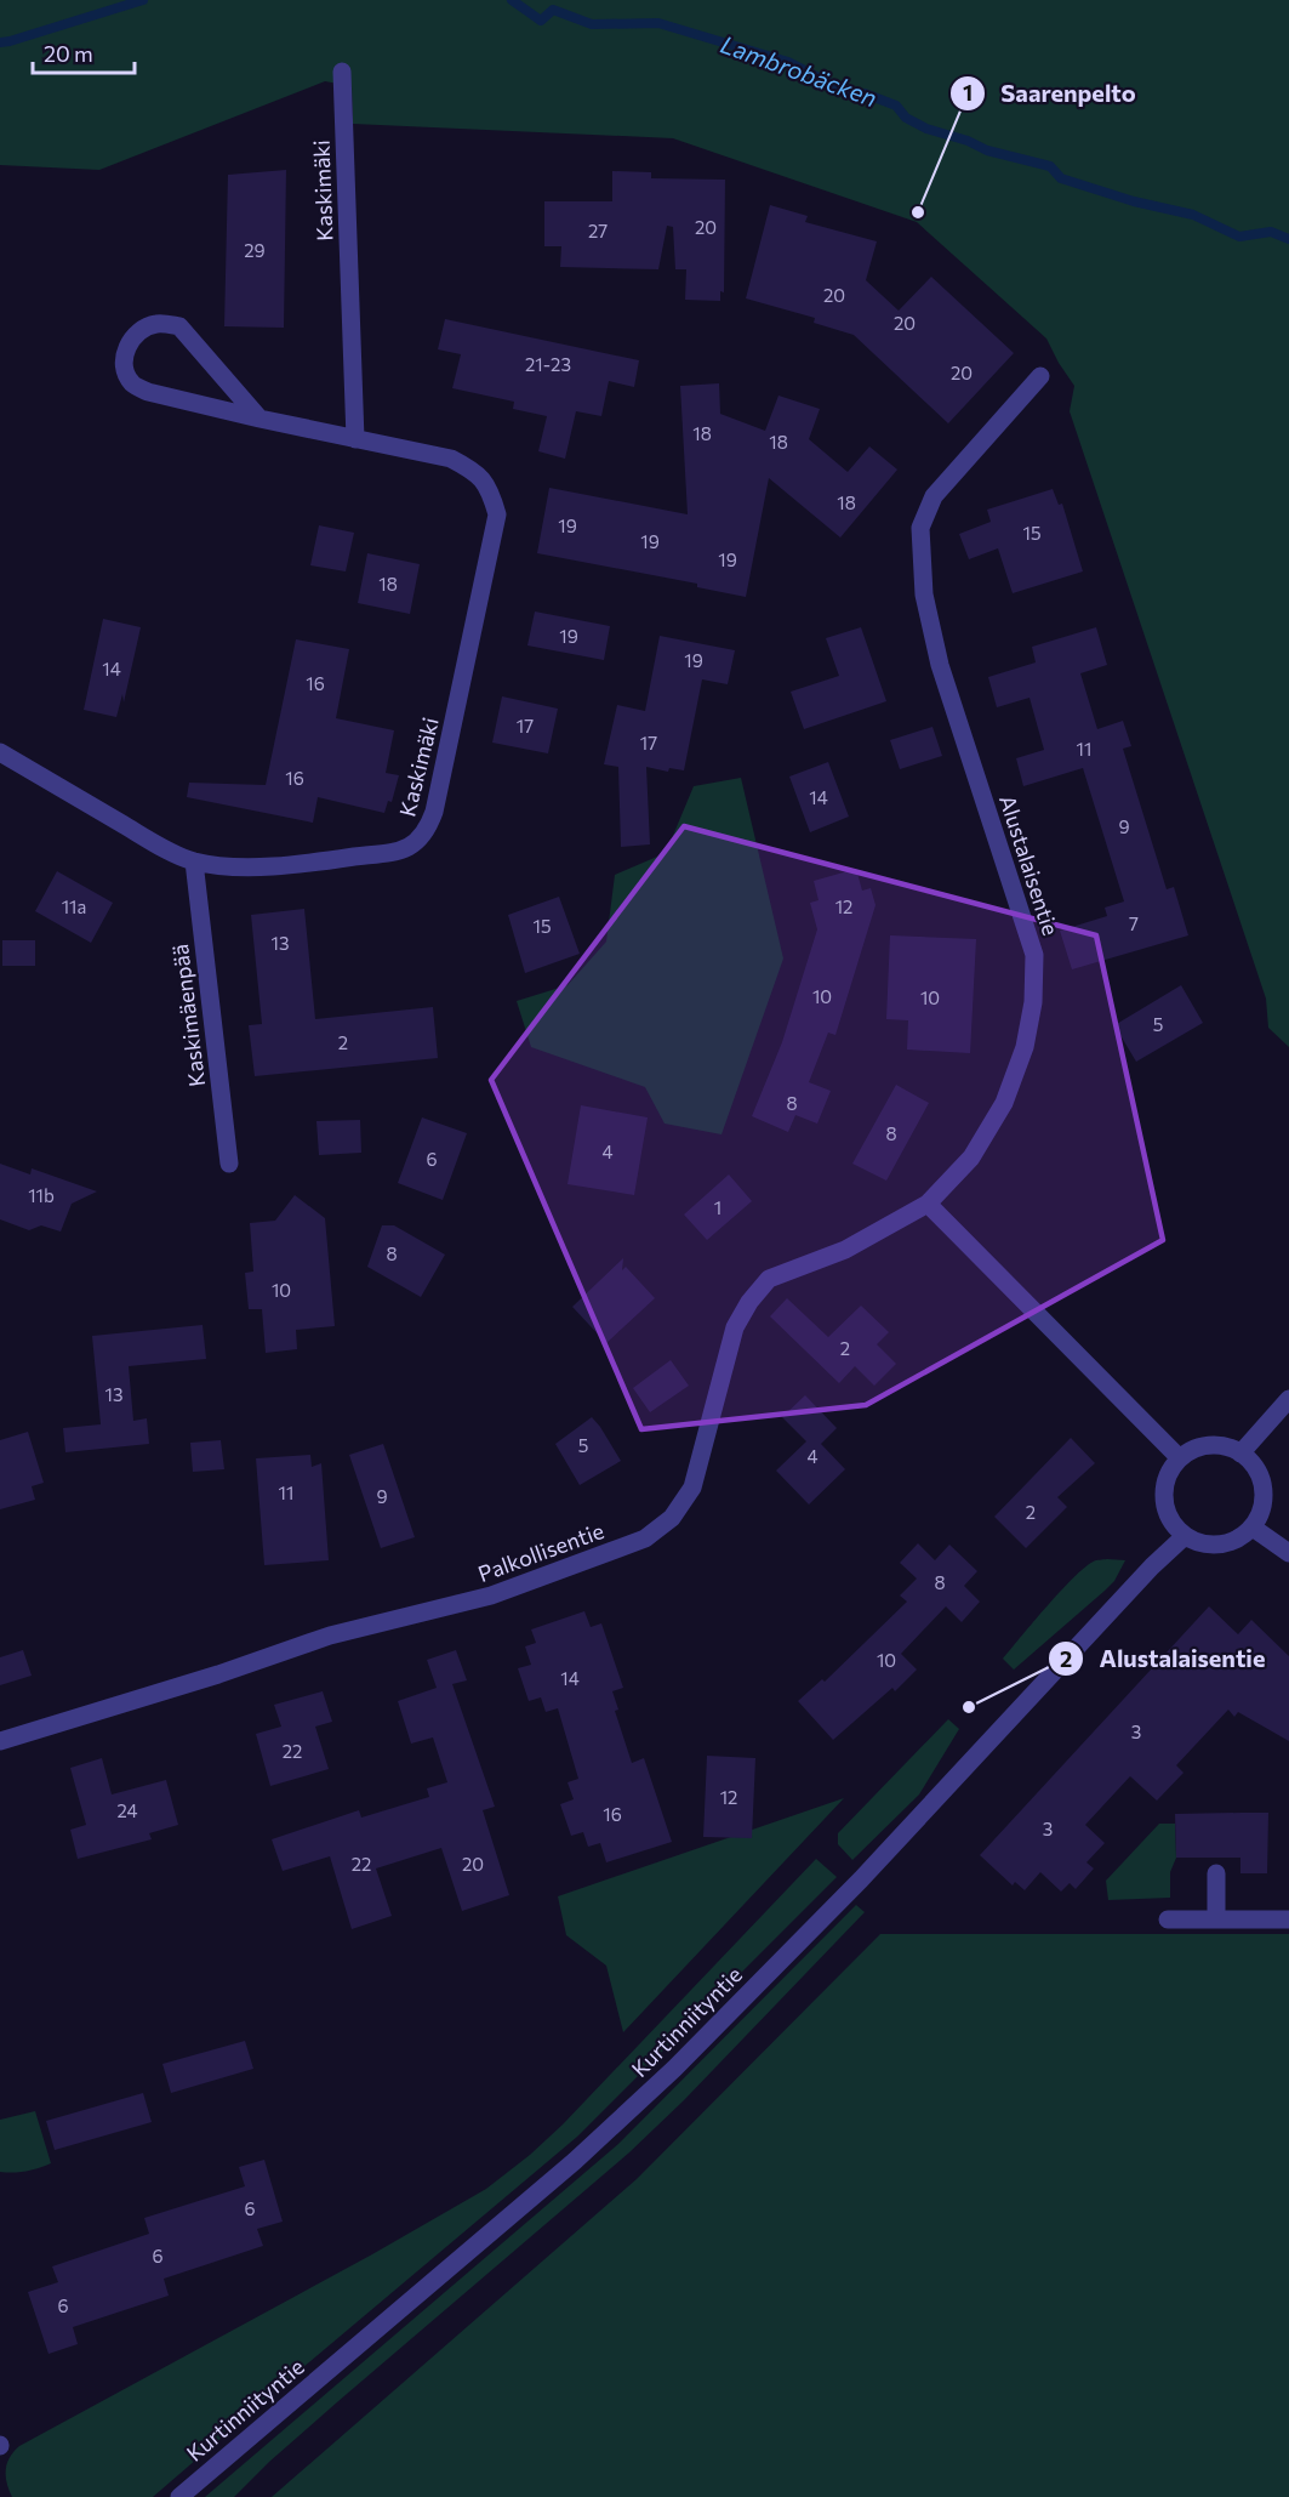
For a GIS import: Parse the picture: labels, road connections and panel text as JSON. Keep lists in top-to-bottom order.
{
  "streets": {
    "street": [
      "Kaskimäki",
      "Alustalaisentie",
      "Kaskimäenpää",
      "Palkollisentie",
      "Kurtinniityntie"
    ]
  },
  "crossings": [
    ["Kaskimäki", "Kaskimäenpää"],
    ["Alustalaisentie", "Palkollisentie"]
  ],
  "water": ["Lambrobäcken"],
  "places": ["Saarenpelto", "Alustalaisentie"],
  "house_numbers": [
    "20",
    "27",
    "29",
    "20",
    "20",
    "21-23",
    "20",
    "18",
    "18",
    "18",
    "19",
    "15",
    "19",
    "19",
    "18",
    "19",
    "19",
    "14",
    "16",
    "17",
    "17",
    "11",
    "16",
    "14",
    "9",
    "11a",
    "12",
    "7",
    "15",
    "13",
    "10",
    "10",
    "5",
    "2",
    "8",
    "8",
    "4",
    "6",
    "11b",
    "1",
    "8",
    "10",
    "2",
    "13",
    "5",
    "4",
    "11",
    "9",
    "2",
    "8",
    "10",
    "14",
    "3",
    "22",
    "12",
    "24",
    "16",
    "3",
    "22",
    "20",
    "6",
    "6",
    "6"
  ],
  "scale_bar": "20 m"
}
